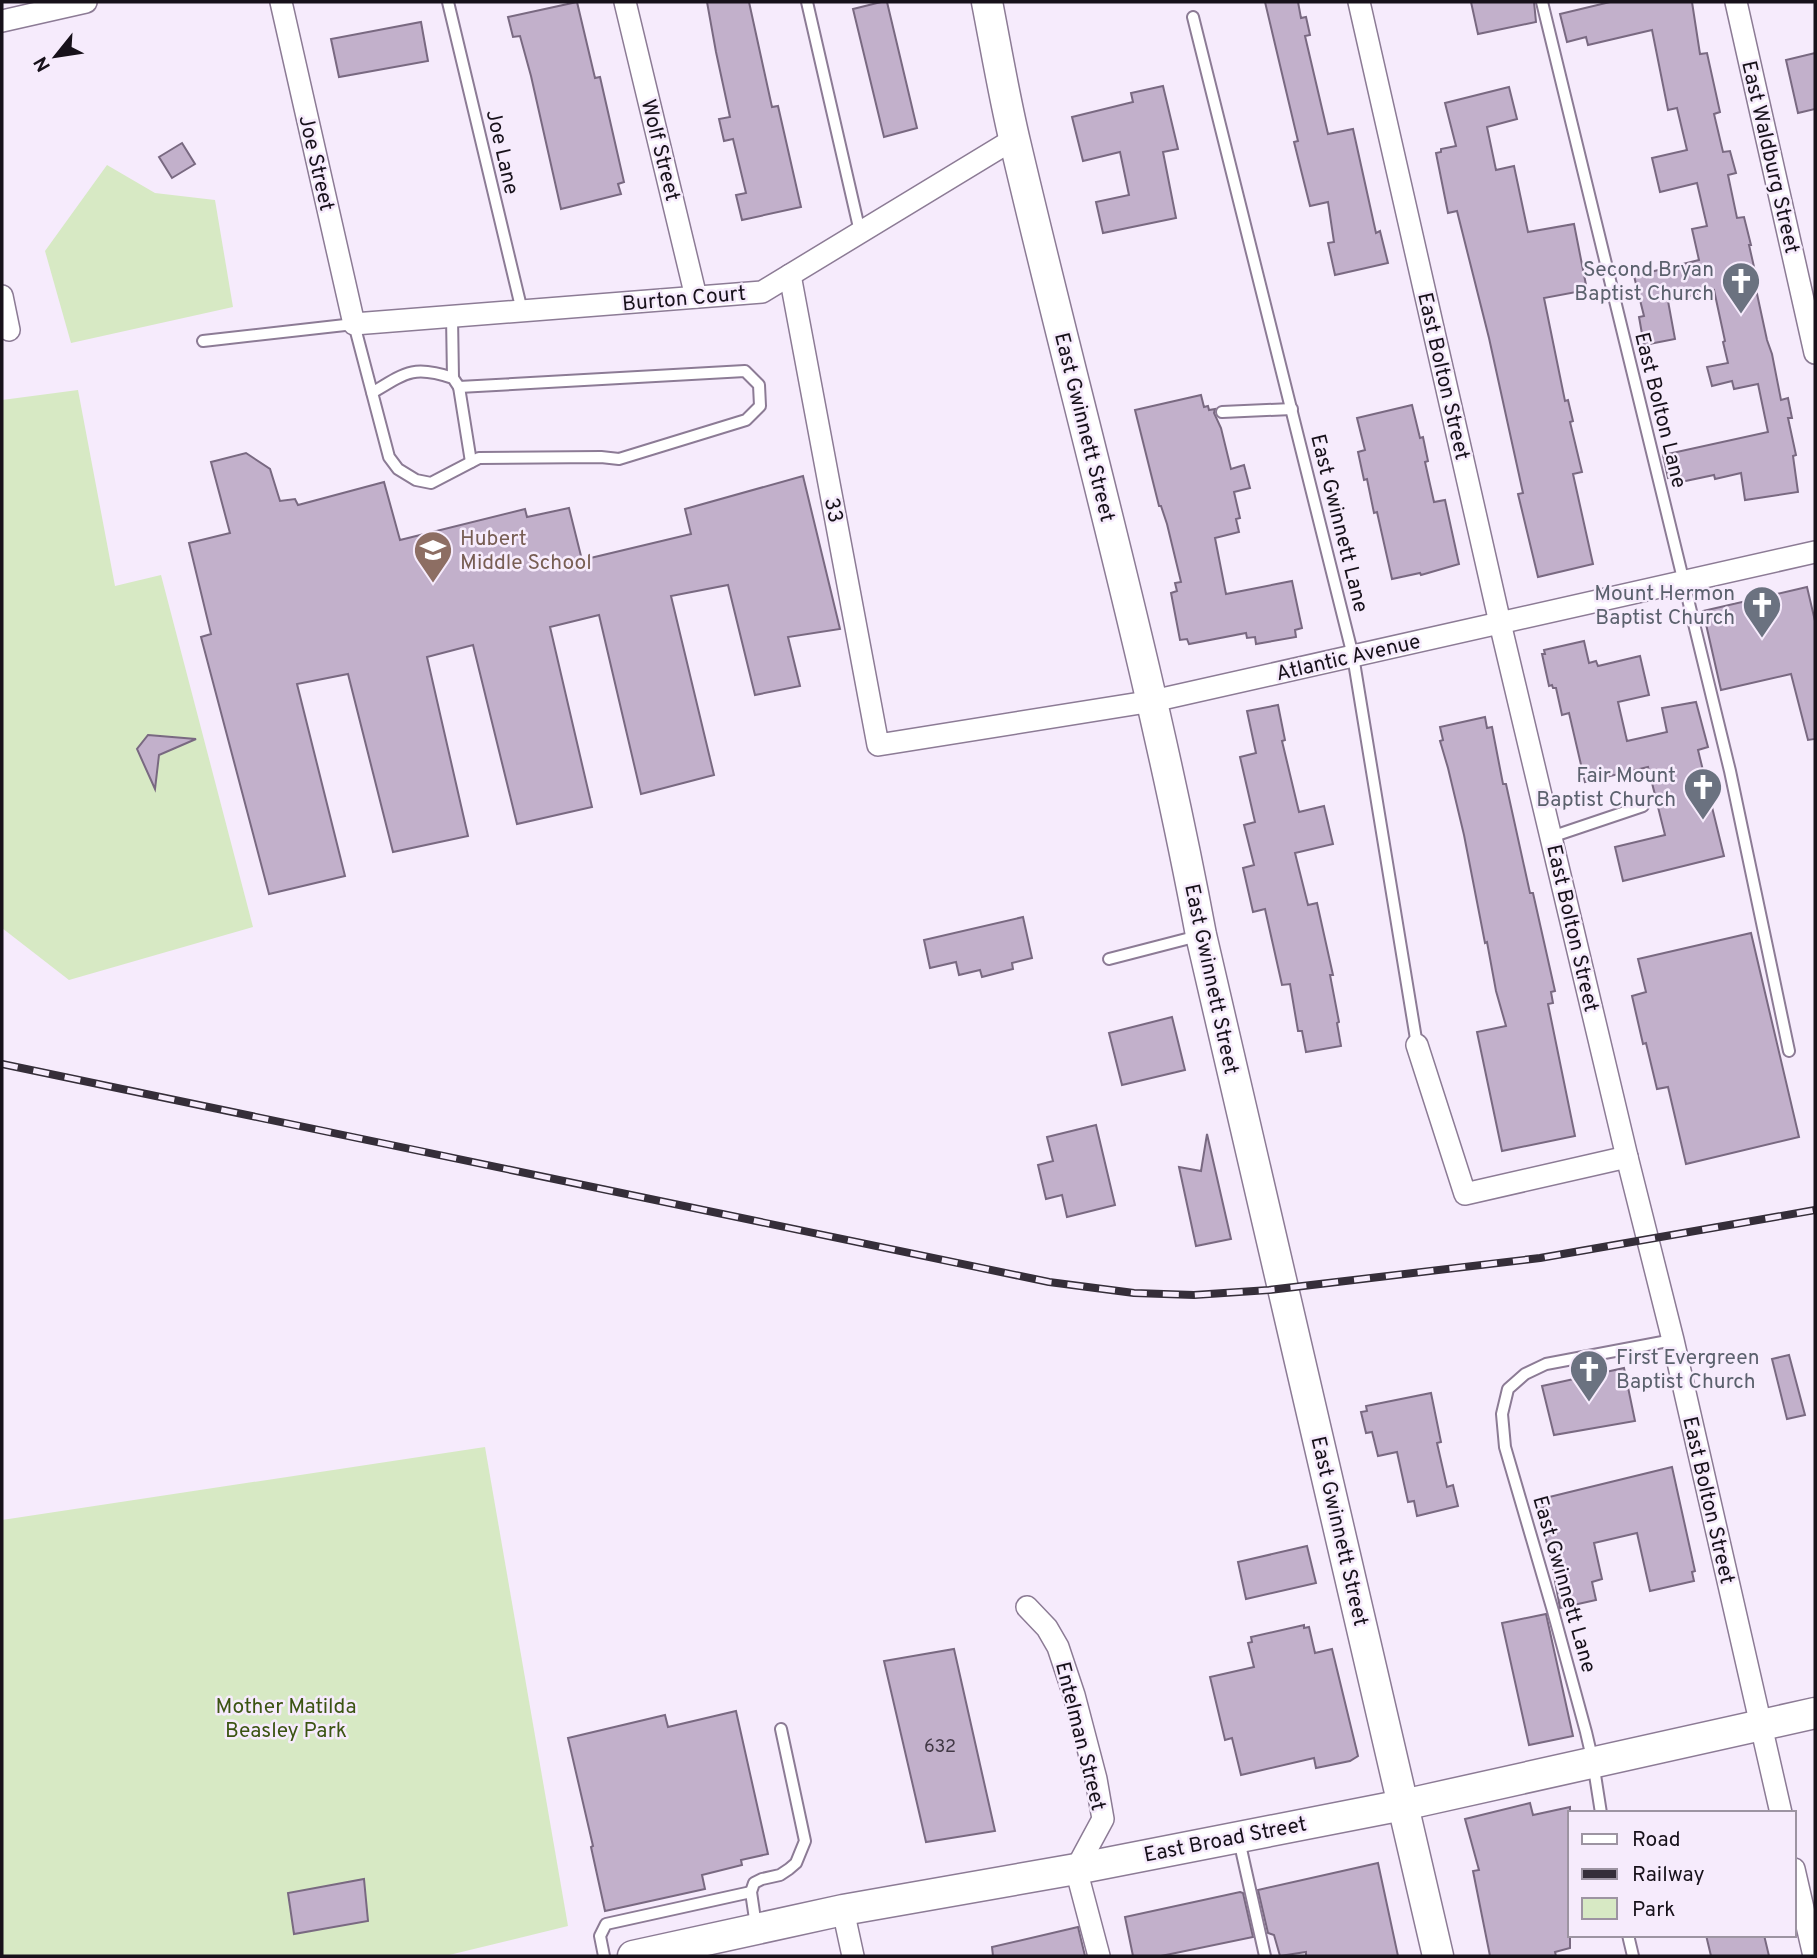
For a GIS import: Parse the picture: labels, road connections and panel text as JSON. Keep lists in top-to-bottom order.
{
  "streets": {
    "main road": ["East Gwinnett Street", "East Broad Street"],
    "street": [
      "Wolf Street",
      "East Waldburg Street",
      "Joe Street",
      "Burton Court",
      "East Bolton Street",
      "33",
      "Atlantic Avenue",
      "Entelman Street"
    ],
    "lane": ["Joe Lane", "East Bolton Lane", "East Gwinnett Lane"]
  },
  "crossings": [
    ["Wolf Street", "Burton Court"],
    ["Joe Lane", "Burton Court"],
    ["Joe Street", "Burton Court"],
    ["Burton Court", "East Gwinnett Street"],
    ["Burton Court", "33"],
    ["East Bolton Street", "East Gwinnett Lane"],
    ["East Bolton Street", "Atlantic Avenue"],
    ["East Bolton Street", "East Broad Street"],
    ["East Bolton Lane", "Atlantic Avenue"],
    ["East Gwinnett Street", "Atlantic Avenue"],
    ["East Gwinnett Street", "East Broad Street"],
    ["33", "Atlantic Avenue"],
    ["East Gwinnett Lane", "Atlantic Avenue"],
    ["East Gwinnett Lane", "East Broad Street"],
    ["Entelman Street", "East Broad Street"]
  ],
  "parks": ["Mother Matilda Beasley Park"],
  "places": {
    "church": [
      "Second Bryan Baptist Church",
      "Mount Hermon Baptist Church",
      "Fair Mount Baptist Church",
      "First Evergreen Baptist Church"
    ],
    "school or university": ["Hubert Middle School"]
  },
  "house_numbers": ["632"],
  "legend": ["Road", "Railway", "Park"],
  "north": "bottom left"
}
